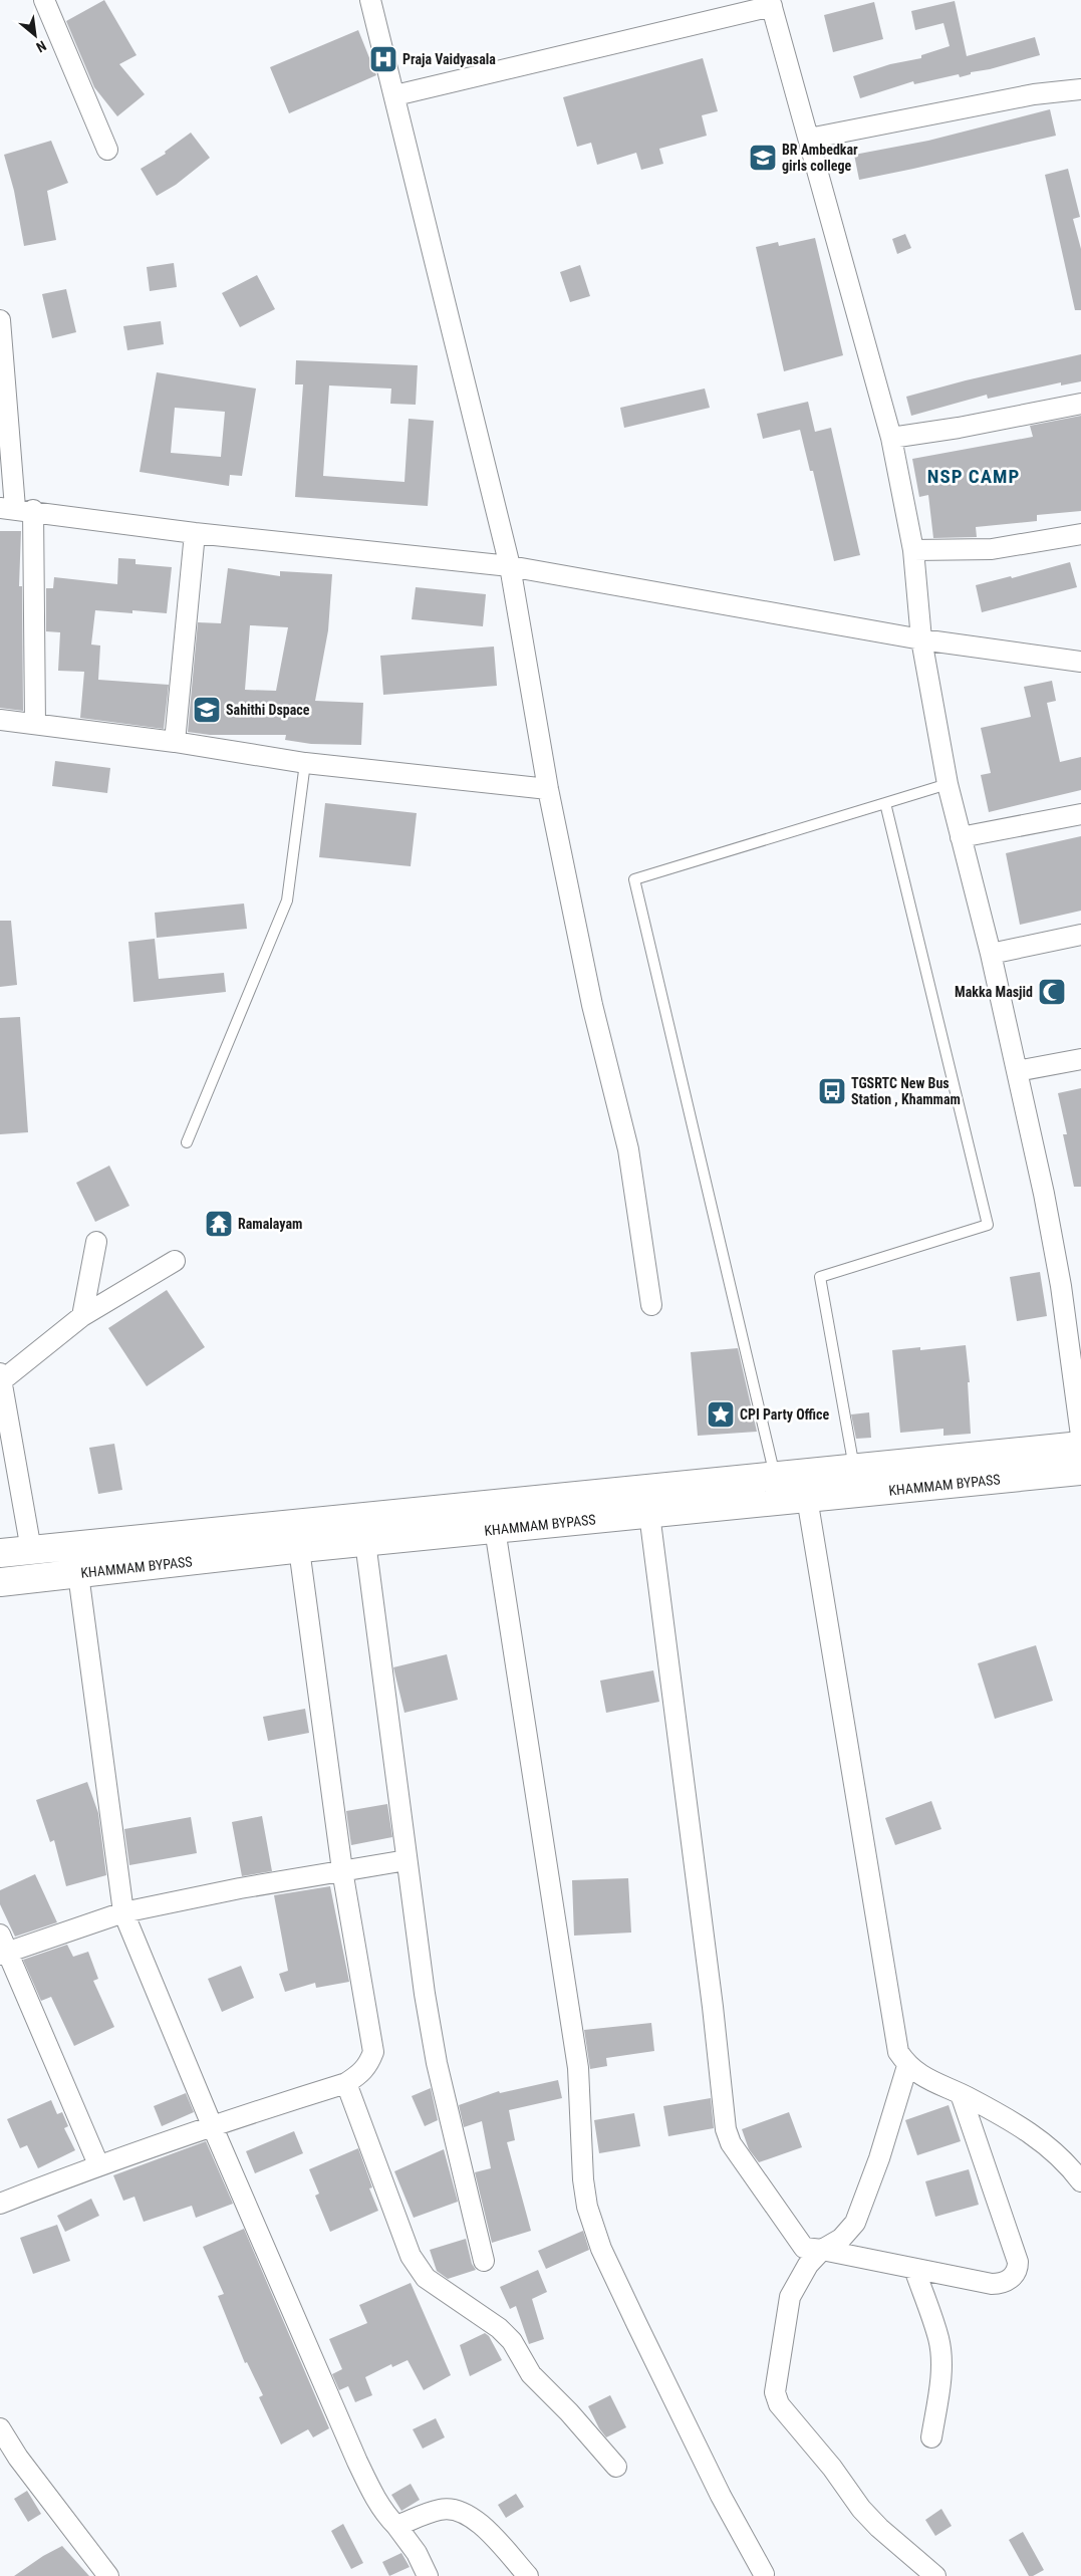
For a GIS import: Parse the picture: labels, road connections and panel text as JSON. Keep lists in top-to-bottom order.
{
  "streets": {
    "highway": ["KHAMMAM BYPASS"]
  },
  "districts": ["NSP CAMP"],
  "places": {
    "hospital": ["Praja Vaidyasala"],
    "school or university": ["BR Ambedkar girls college", "Sahithi Dspace"],
    "mosque": ["Makka Masjid"],
    "bus stop": ["TGSRTC New Bus Station , Khammam"],
    "temple": ["Ramalayam"],
    "place": ["CPI Party Office"]
  },
  "north": "bottom right"
}
